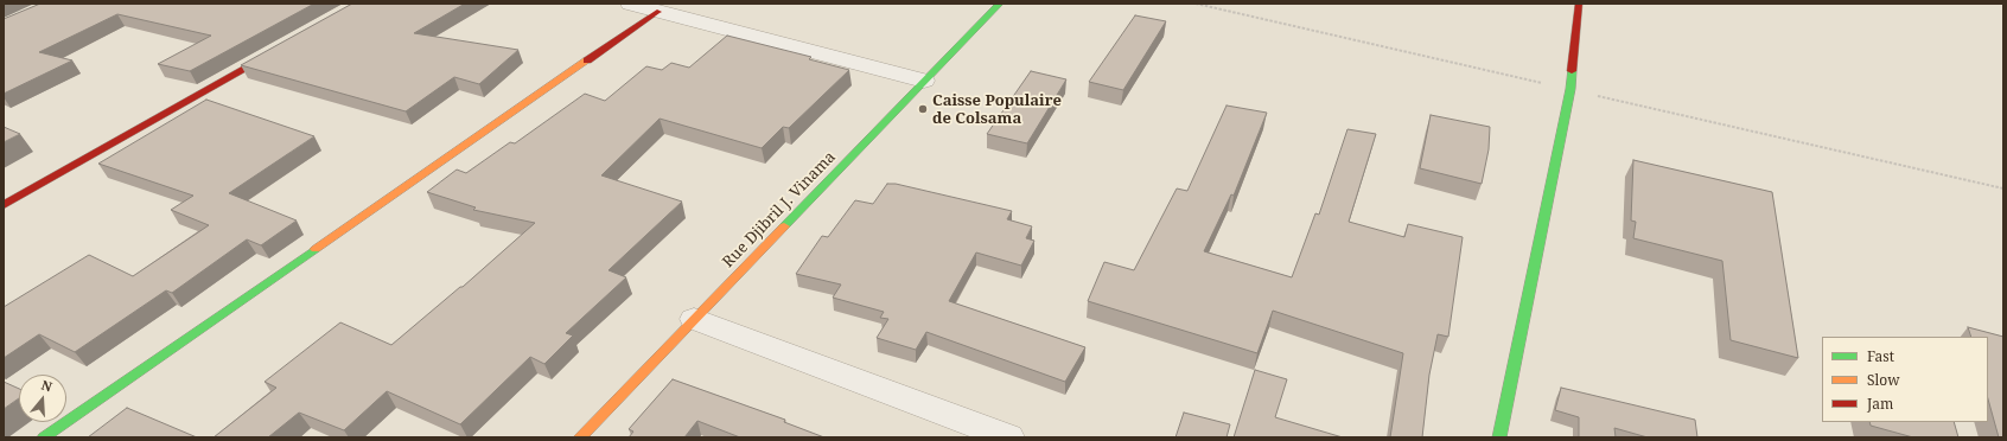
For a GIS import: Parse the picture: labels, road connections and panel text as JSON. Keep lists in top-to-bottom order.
{
  "streets": {
    "street": ["Rue Djibril J. Vinama"]
  },
  "places": ["Caisse Populaire de Colsama"],
  "legend": ["Fast", "Slow", "Jam"],
  "north": "top"
}
